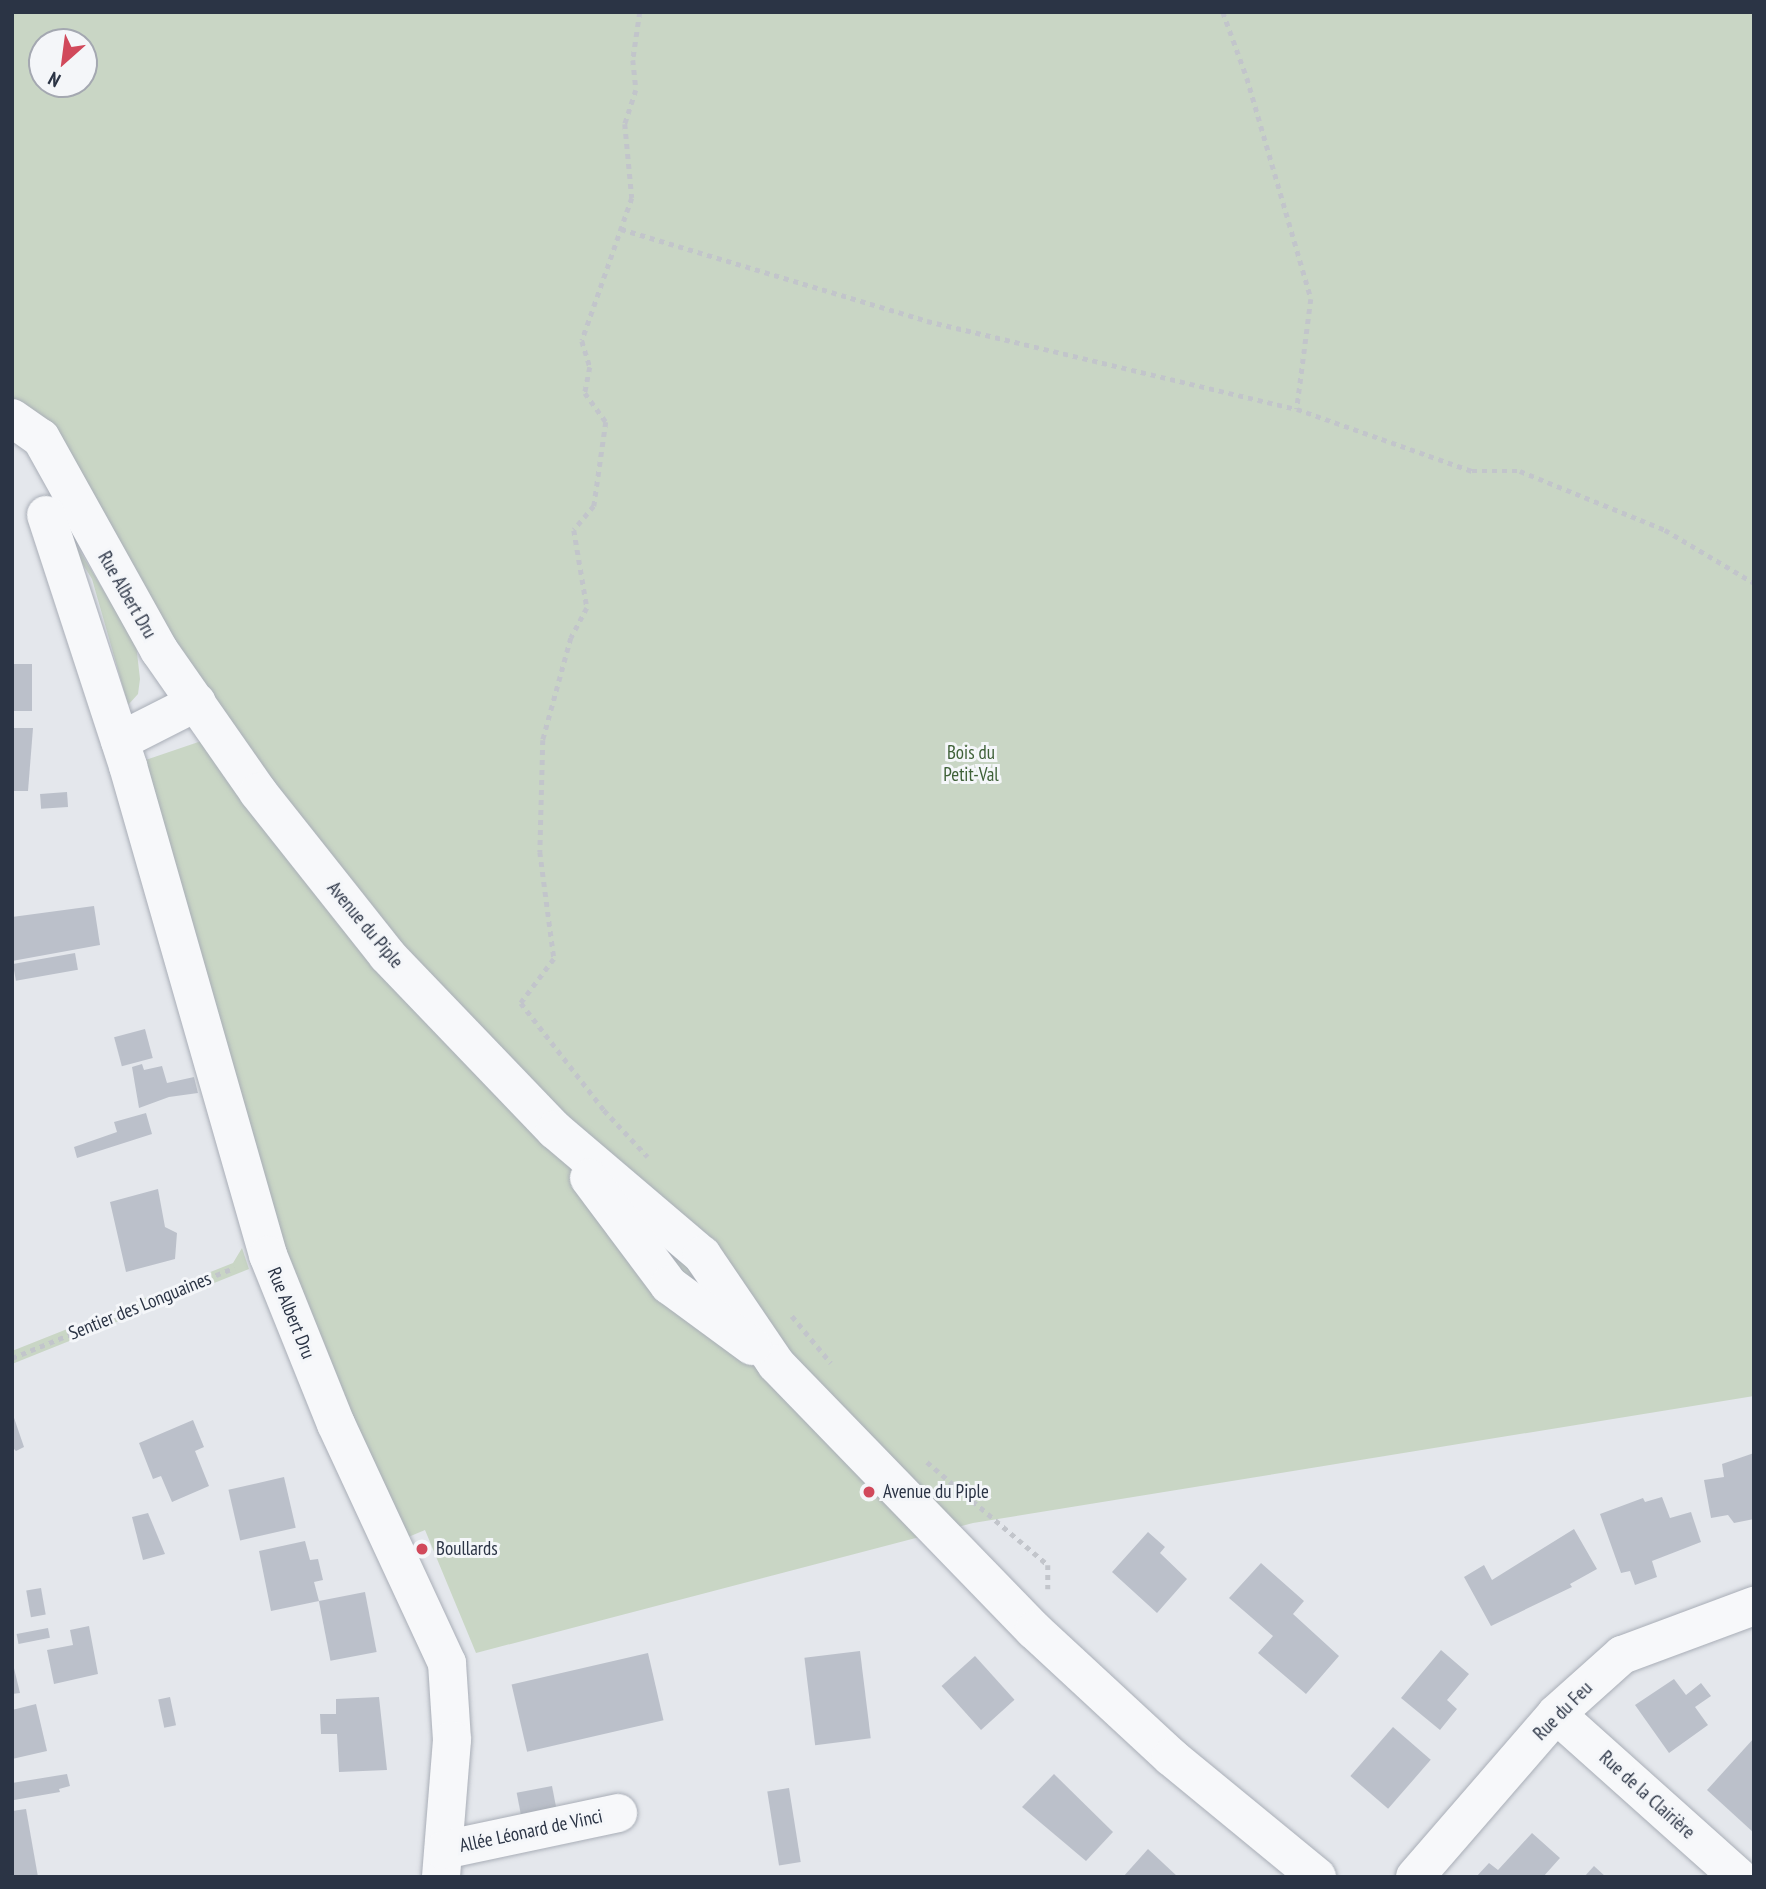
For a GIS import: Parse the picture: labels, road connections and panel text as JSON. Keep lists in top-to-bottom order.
{
  "streets": {
    "street": [
      "Rue Albert Dru",
      "Avenue du Piple",
      "Rue du Feu",
      "Rue de la Clairière",
      "Allée Léonard de Vinci"
    ],
    "path": ["Sentier des Longuaines"]
  },
  "crossings": [
    ["Rue Albert Dru", "Avenue du Piple"],
    ["Rue Albert Dru", "Sentier des Longuaines"],
    ["Rue Albert Dru", "Allée Léonard de Vinci"],
    ["Rue du Feu", "Rue de la Clairière"]
  ],
  "parks": ["Bois du Petit-Val"],
  "places": ["Avenue du Piple", "Boullards"],
  "north": "bottom left"
}
